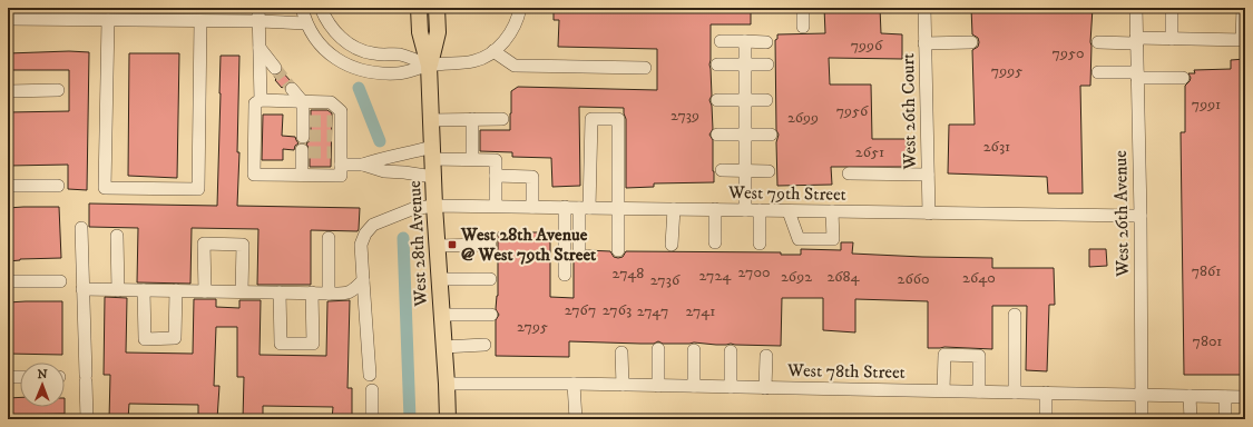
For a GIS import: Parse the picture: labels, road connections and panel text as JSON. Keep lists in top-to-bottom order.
{
  "streets": {
    "main road": ["West 28th Avenue"],
    "street": [
      "West 26th Court",
      "West 79th Street",
      "West 26th Avenue",
      "West 78th Street"
    ]
  },
  "crossings": [
    ["West 26th Court", "West 79th Street"],
    ["West 79th Street", "West 26th Avenue"],
    ["West 79th Street", "West 28th Avenue"],
    ["West 26th Avenue", "West 78th Street"],
    ["West 28th Avenue", "West 78th Street"]
  ],
  "places": {
    "transit": ["West 28th Avenue @ West 79th Street"]
  },
  "house_numbers": [
    "7996",
    "7950",
    "7995",
    "7991",
    "7956",
    "2739",
    "2699",
    "2631",
    "2651",
    "7861",
    "2700",
    "2748",
    "2724",
    "2692",
    "2684",
    "2640",
    "2660",
    "2736",
    "2767",
    "2763",
    "2747",
    "2741",
    "2795",
    "7801"
  ],
  "north": "top"
}
